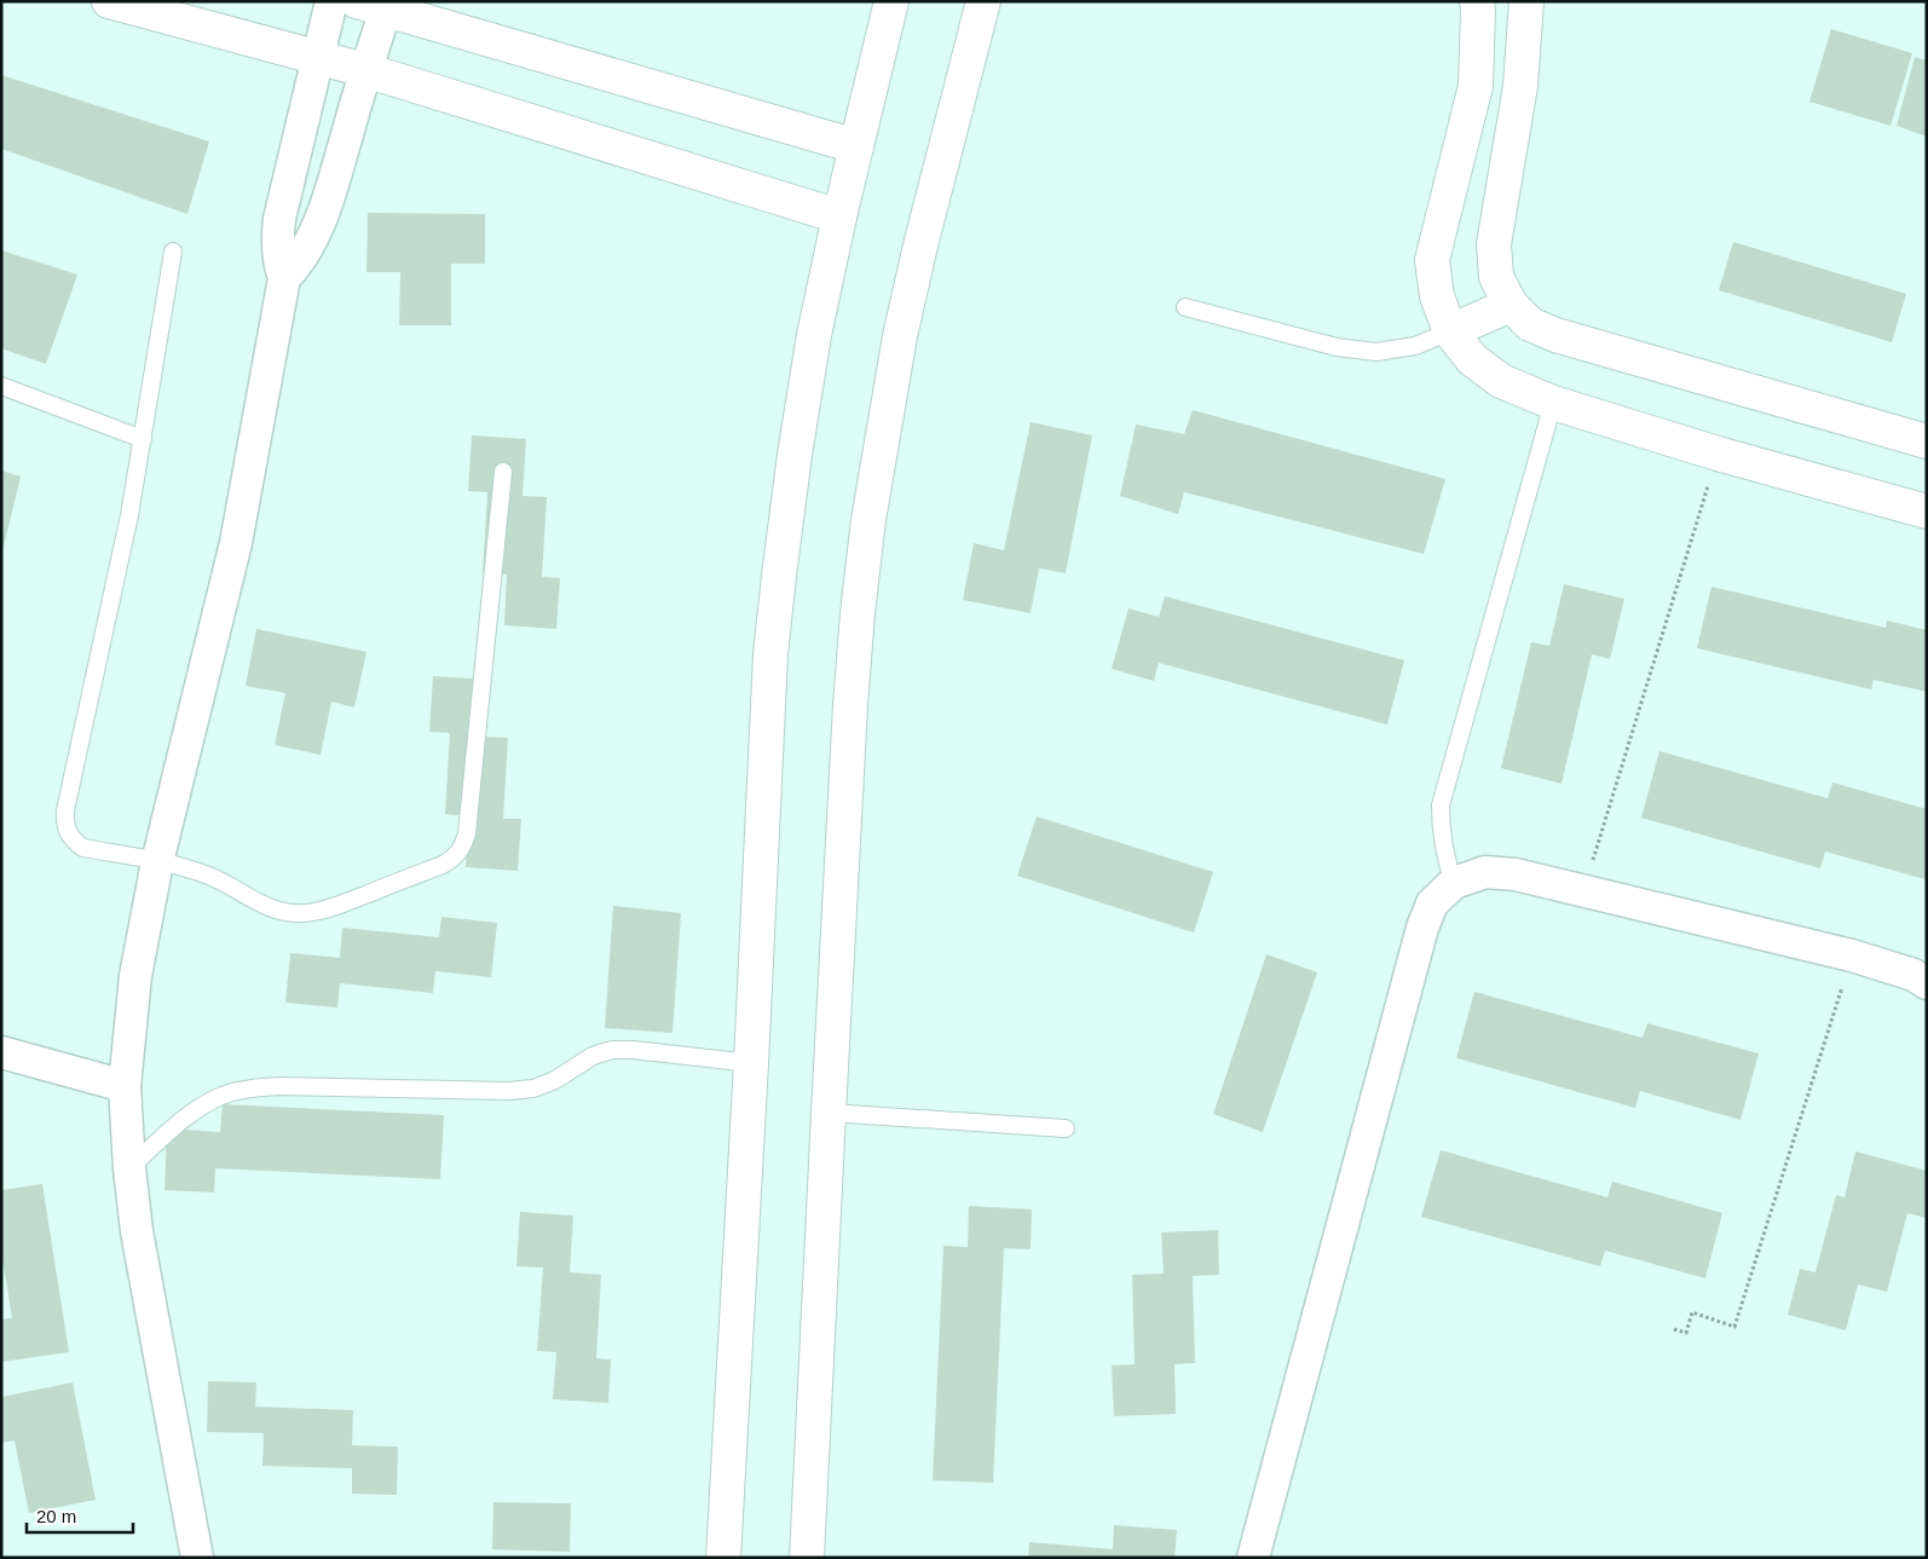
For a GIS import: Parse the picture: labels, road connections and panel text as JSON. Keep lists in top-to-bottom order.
{
  "scale_bar": "20 m"
}
